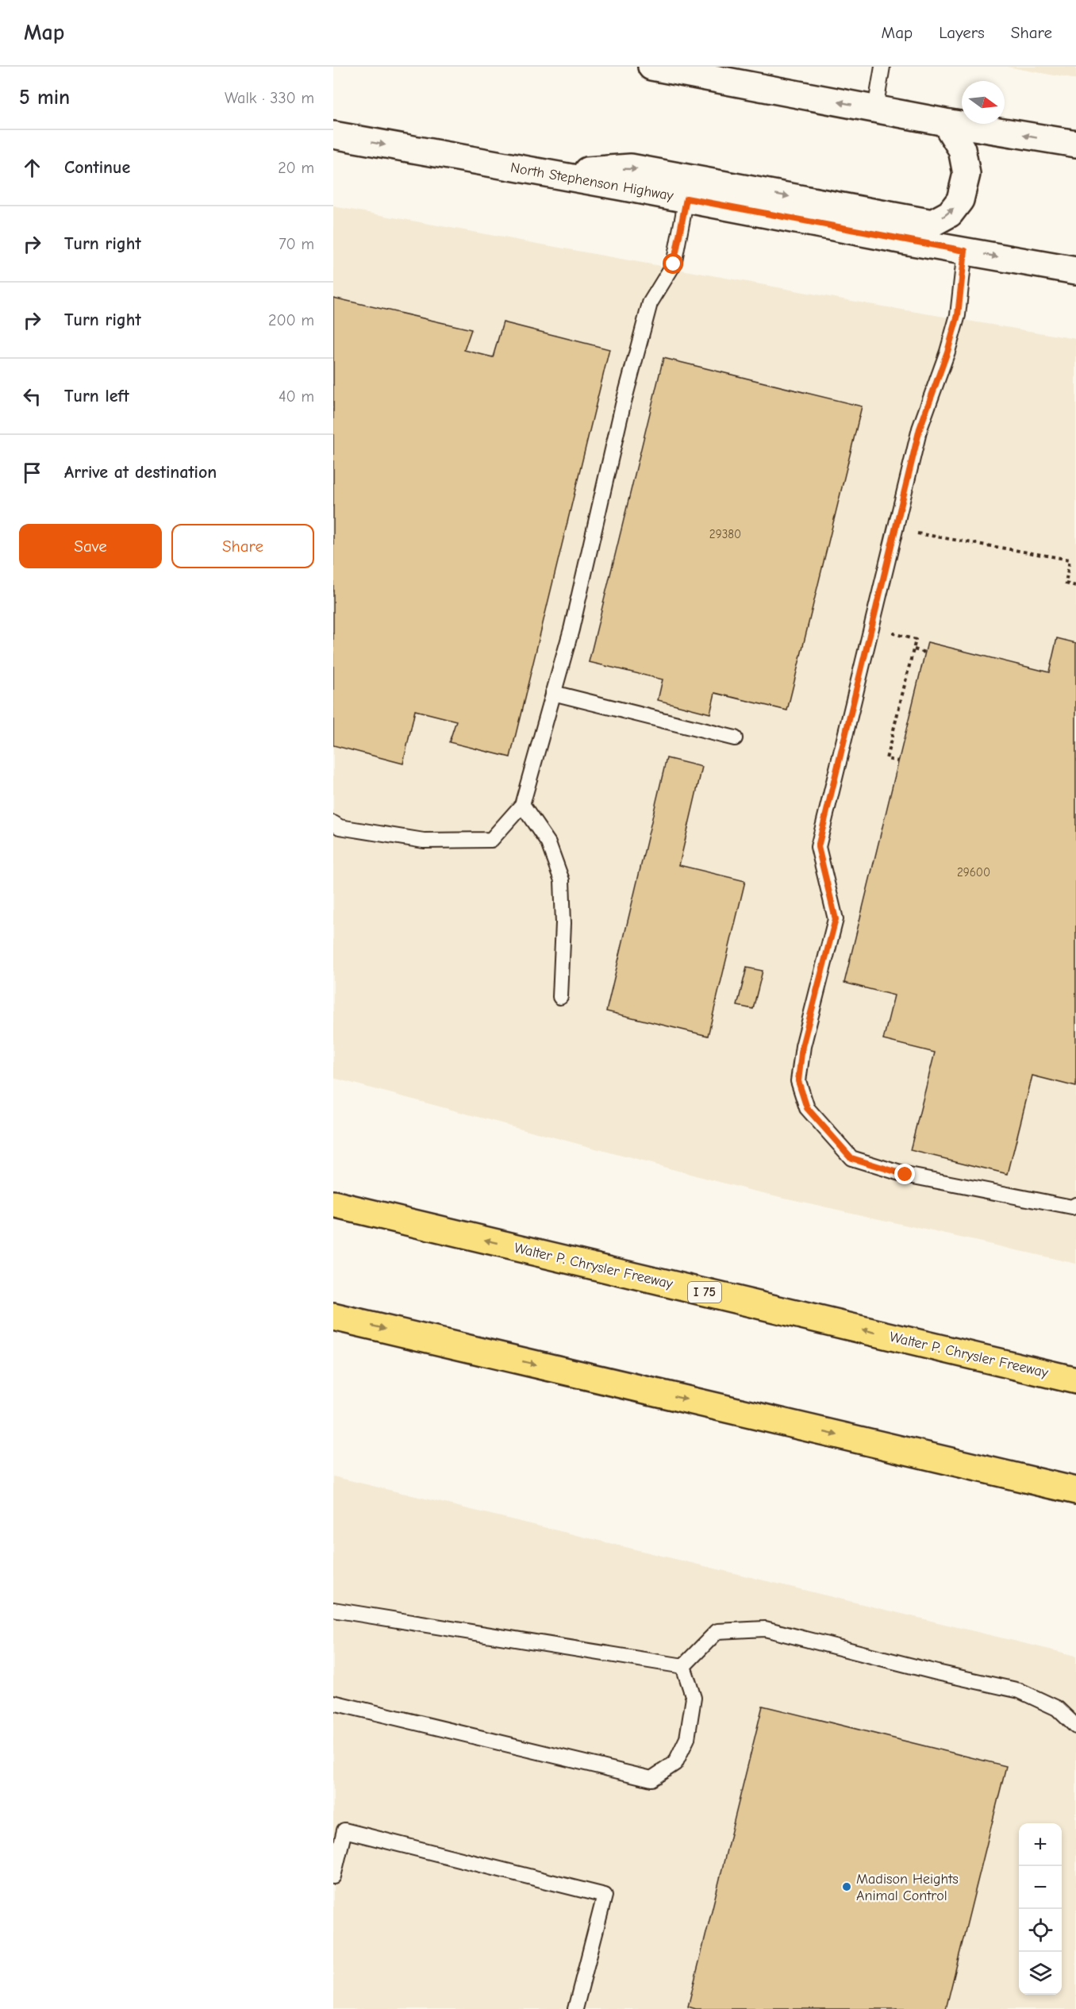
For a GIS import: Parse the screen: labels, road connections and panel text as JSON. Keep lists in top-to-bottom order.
{
  "streets": {
    "highway": ["Walter P. Chrysler Freeway", "I 75"],
    "main road": ["North Stephenson Highway"]
  },
  "one_way": ["North Stephenson Highway"],
  "places": ["Madison Heights Animal Control"],
  "house_numbers": ["29380", "29600"],
  "north": "right",
  "page": {
    "header": "Map",
    "nav": ["Map", "Layers", "Share"],
    "heading": ["5 min", "Walk · 330 m"],
    "list": [
      ["Continue", "20 m"],
      ["Turn right", "70 m"],
      ["Turn right", "200 m"],
      ["Turn left", "40 m"],
      "Arrive at destination"
    ],
    "buttons": ["Save", "Share"],
    "map_buttons": ["+", "−"]
  }
}
